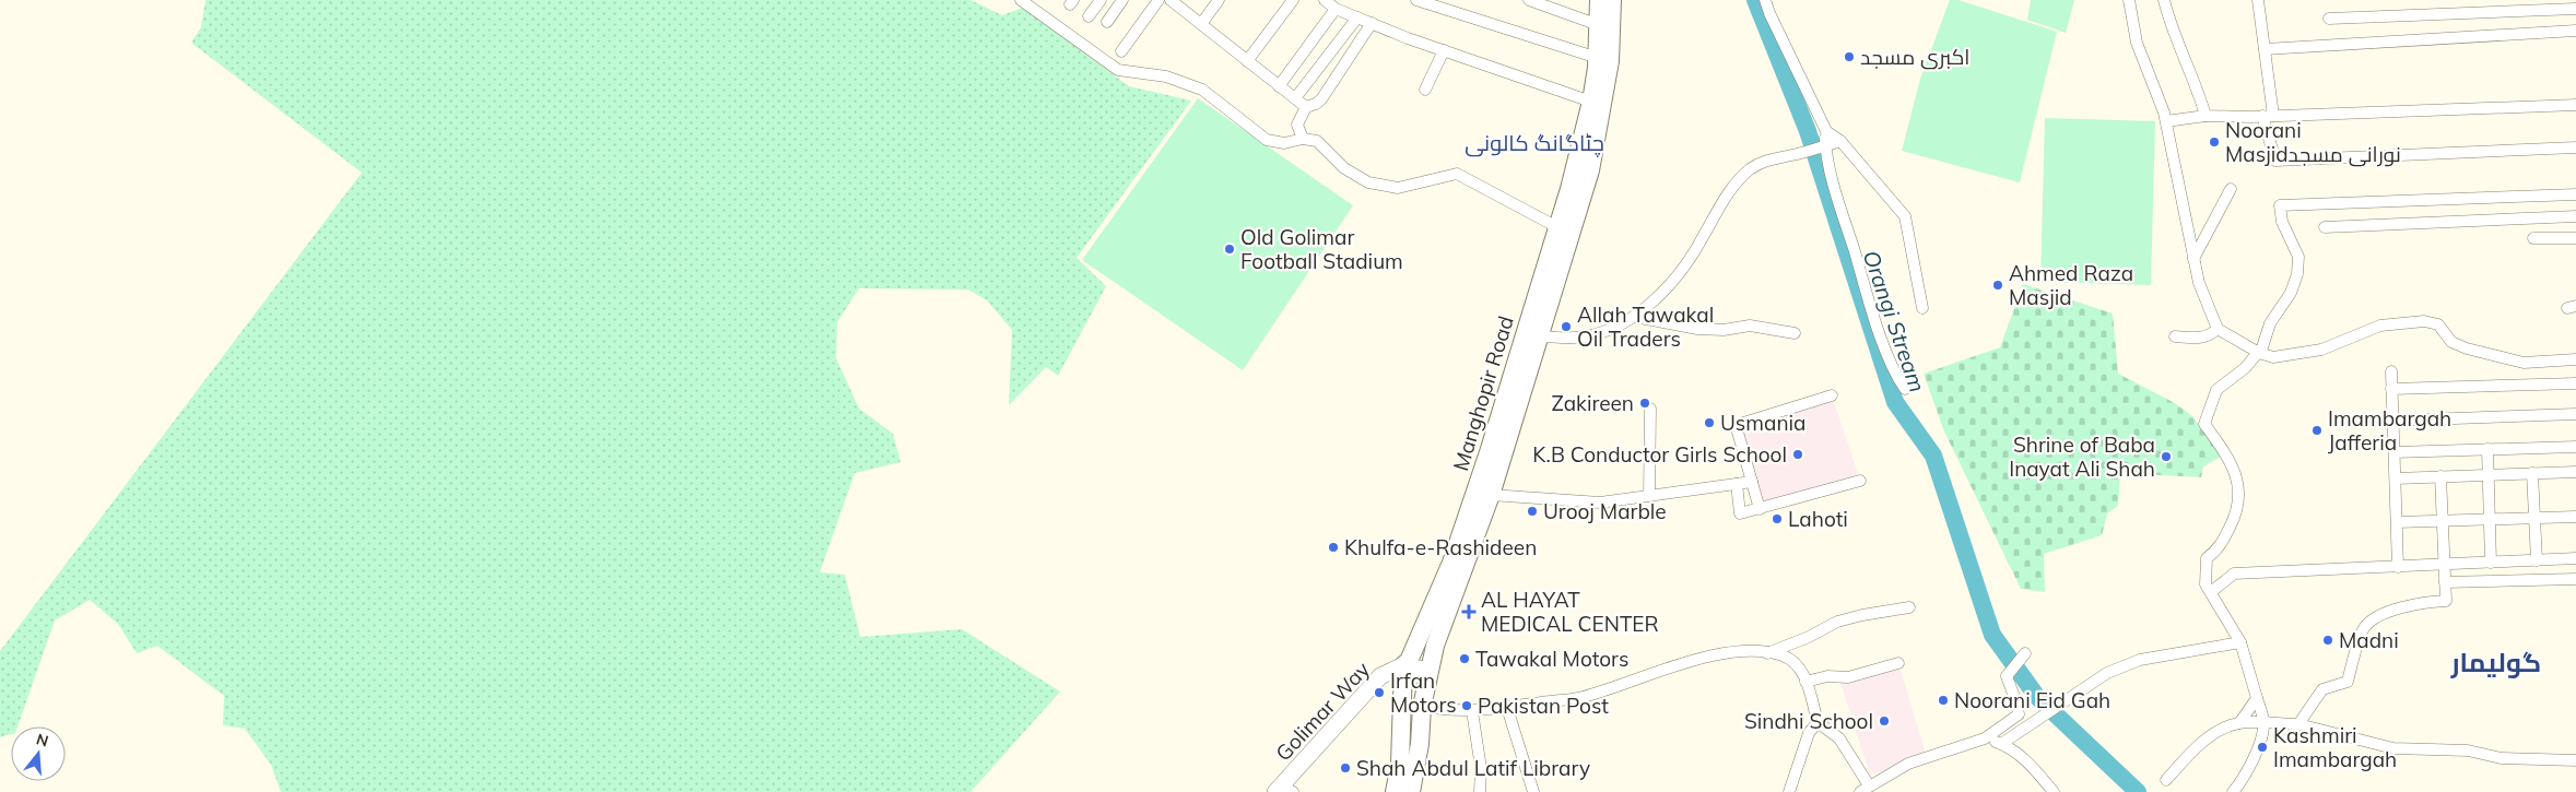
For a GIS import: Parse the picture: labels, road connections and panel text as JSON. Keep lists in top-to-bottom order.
{
  "streets": {
    "main road": ["Manghopir Road", "Golimar Way"]
  },
  "crossings": [
    ["Manghopir Road", "Golimar Way"]
  ],
  "districts": ["چٹاگانگ کالونی", "گولیمار"],
  "water": ["Orangi Stream"],
  "places": {
    "other": [
      "اکبری مسجد",
      "Noorani Masjidنورانی مسجد",
      "Old Golimar Football Stadium",
      "Ahmed Raza Masjid",
      "Allah Tawakal Oil Traders",
      "Zakireen",
      "Usmania",
      "Imambargah Jafferia",
      "K.B Conductor Girls School",
      "Shrine of Baba Inayat Ali Shah",
      "Urooj Marble",
      "Lahoti",
      "Khulfa-e-Rashideen",
      "Madni",
      "Tawakal Motors",
      "Irfan Motors",
      "Noorani Eid Gah",
      "Pakistan Post",
      "Sindhi School",
      "Kashmiri Imambargah",
      "Shah Abdul Latif Library"
    ],
    "health": ["AL HAYAT MEDICAL CENTER"]
  },
  "north": "top"
}
